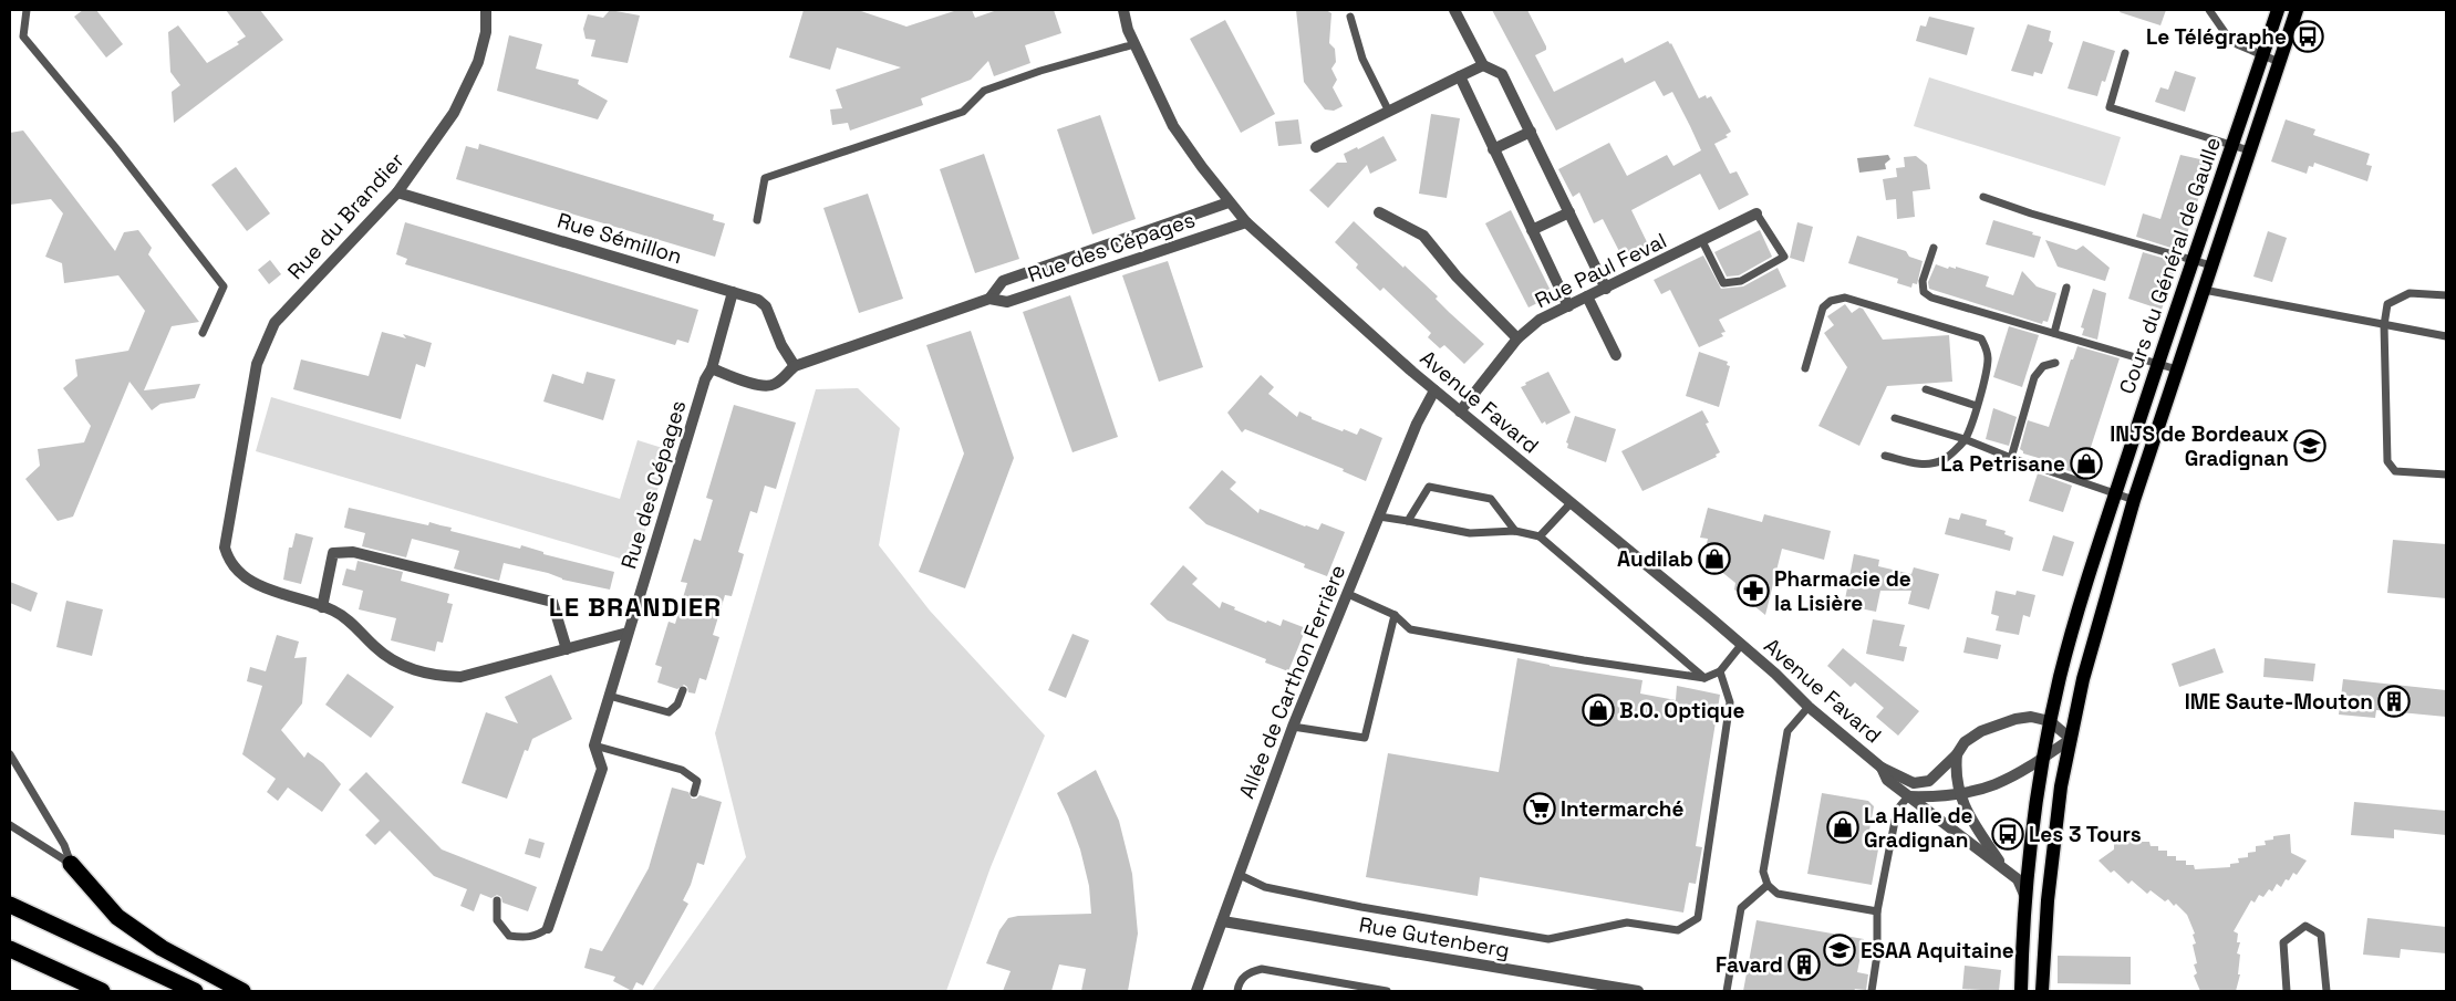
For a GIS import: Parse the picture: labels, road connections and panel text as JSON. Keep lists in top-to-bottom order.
{
  "streets": {
    "main road": ["Cours du Général de Gaulle"],
    "street": [
      "Rue du Brandier",
      "Rue Sémillon",
      "Rue des Cépages",
      "Rue Paul Feval",
      "Avenue Favard",
      "Allée de Carthon Ferrière",
      "Rue Gutenberg"
    ]
  },
  "crossings": [
    ["Rue du Brandier", "Rue Sémillon"],
    ["Rue du Brandier", "Rue des Cépages"],
    ["Rue Sémillon", "Rue des Cépages"],
    ["Rue des Cépages", "Avenue Favard"],
    ["Cours du Général de Gaulle", "Avenue Favard"],
    ["Rue Paul Feval", "Avenue Favard"],
    ["Avenue Favard", "Allée de Carthon Ferrière"],
    ["Allée de Carthon Ferrière", "Rue Gutenberg"]
  ],
  "districts": ["LE BRANDIER"],
  "places": {
    "bus stop": ["Le Télégraphe", "Les 3 Tours"],
    "school or university": ["INJS de Bordeaux Gradignan", "ESAA Aquitaine"],
    "shop": [
      "La Petrisane",
      "Audilab",
      "B.O. Optique",
      "La Halle de Gradignan"
    ],
    "pharmacy": ["Pharmacie de la Lisière"],
    "building": ["IME Saute-Mouton", "Favard"],
    "supermarket": ["Intermarché"]
  }
}
